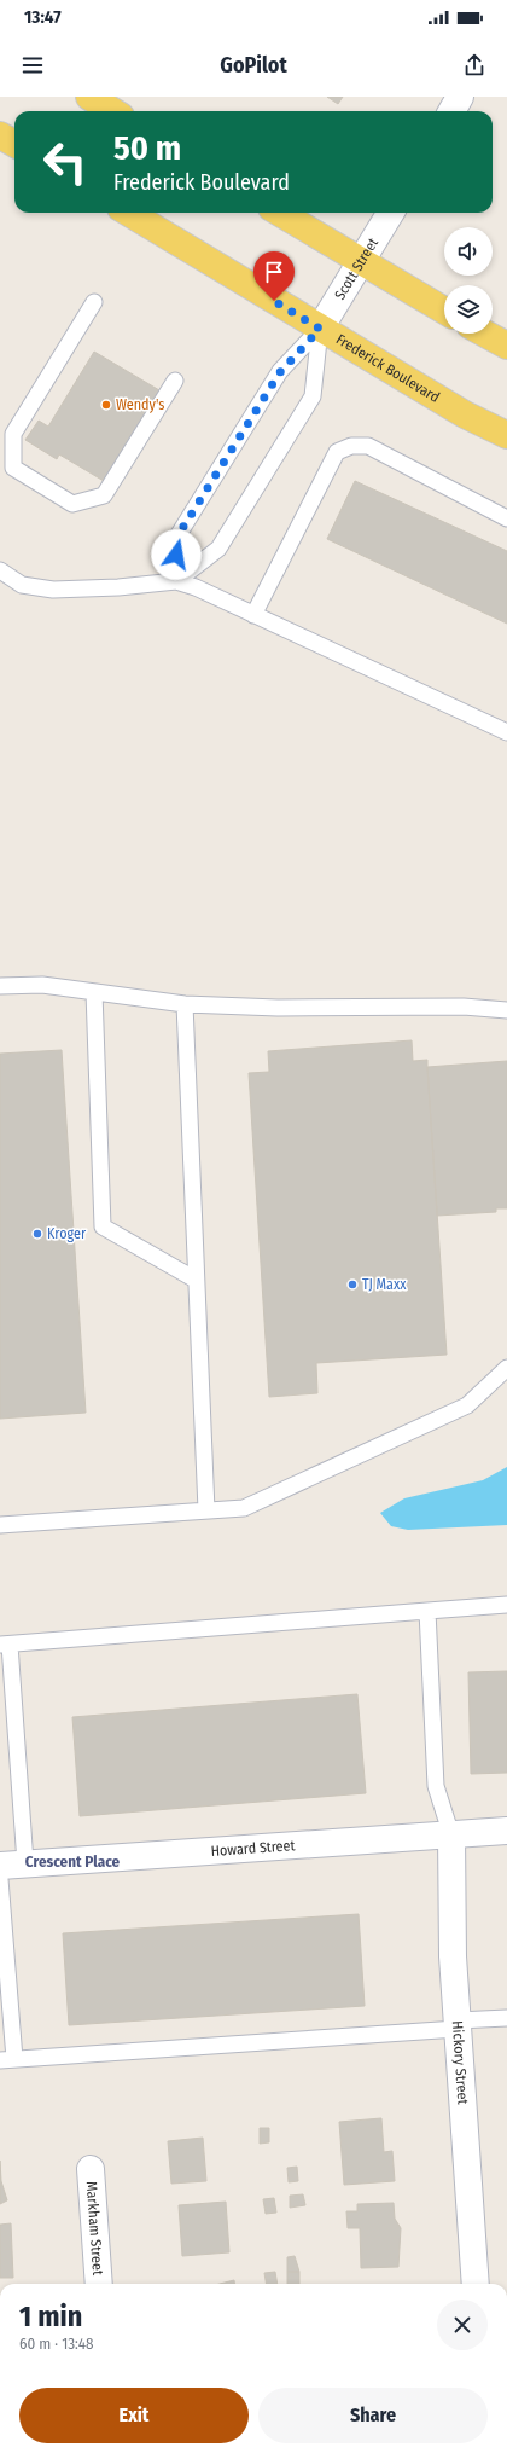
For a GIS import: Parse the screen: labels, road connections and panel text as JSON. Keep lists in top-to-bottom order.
{
  "streets": {
    "main road": ["Frederick Boulevard"],
    "street": [
      "Scott Street",
      "Howard Street",
      "Hickory Street",
      "Markham Street"
    ]
  },
  "crossings": [
    ["Scott Street", "Frederick Boulevard"],
    ["Howard Street", "Hickory Street"]
  ],
  "districts": ["Crescent Place"],
  "places": ["Wendy's", "Kroger", "TJ Maxx"],
  "page": {
    "status": "13:47",
    "header": "GoPilot",
    "turn": ["50 m", "Frederick Boulevard"],
    "heading": ["1 min", "60 m · 13:48"],
    "buttons": ["Exit", "Share"]
  }
}
